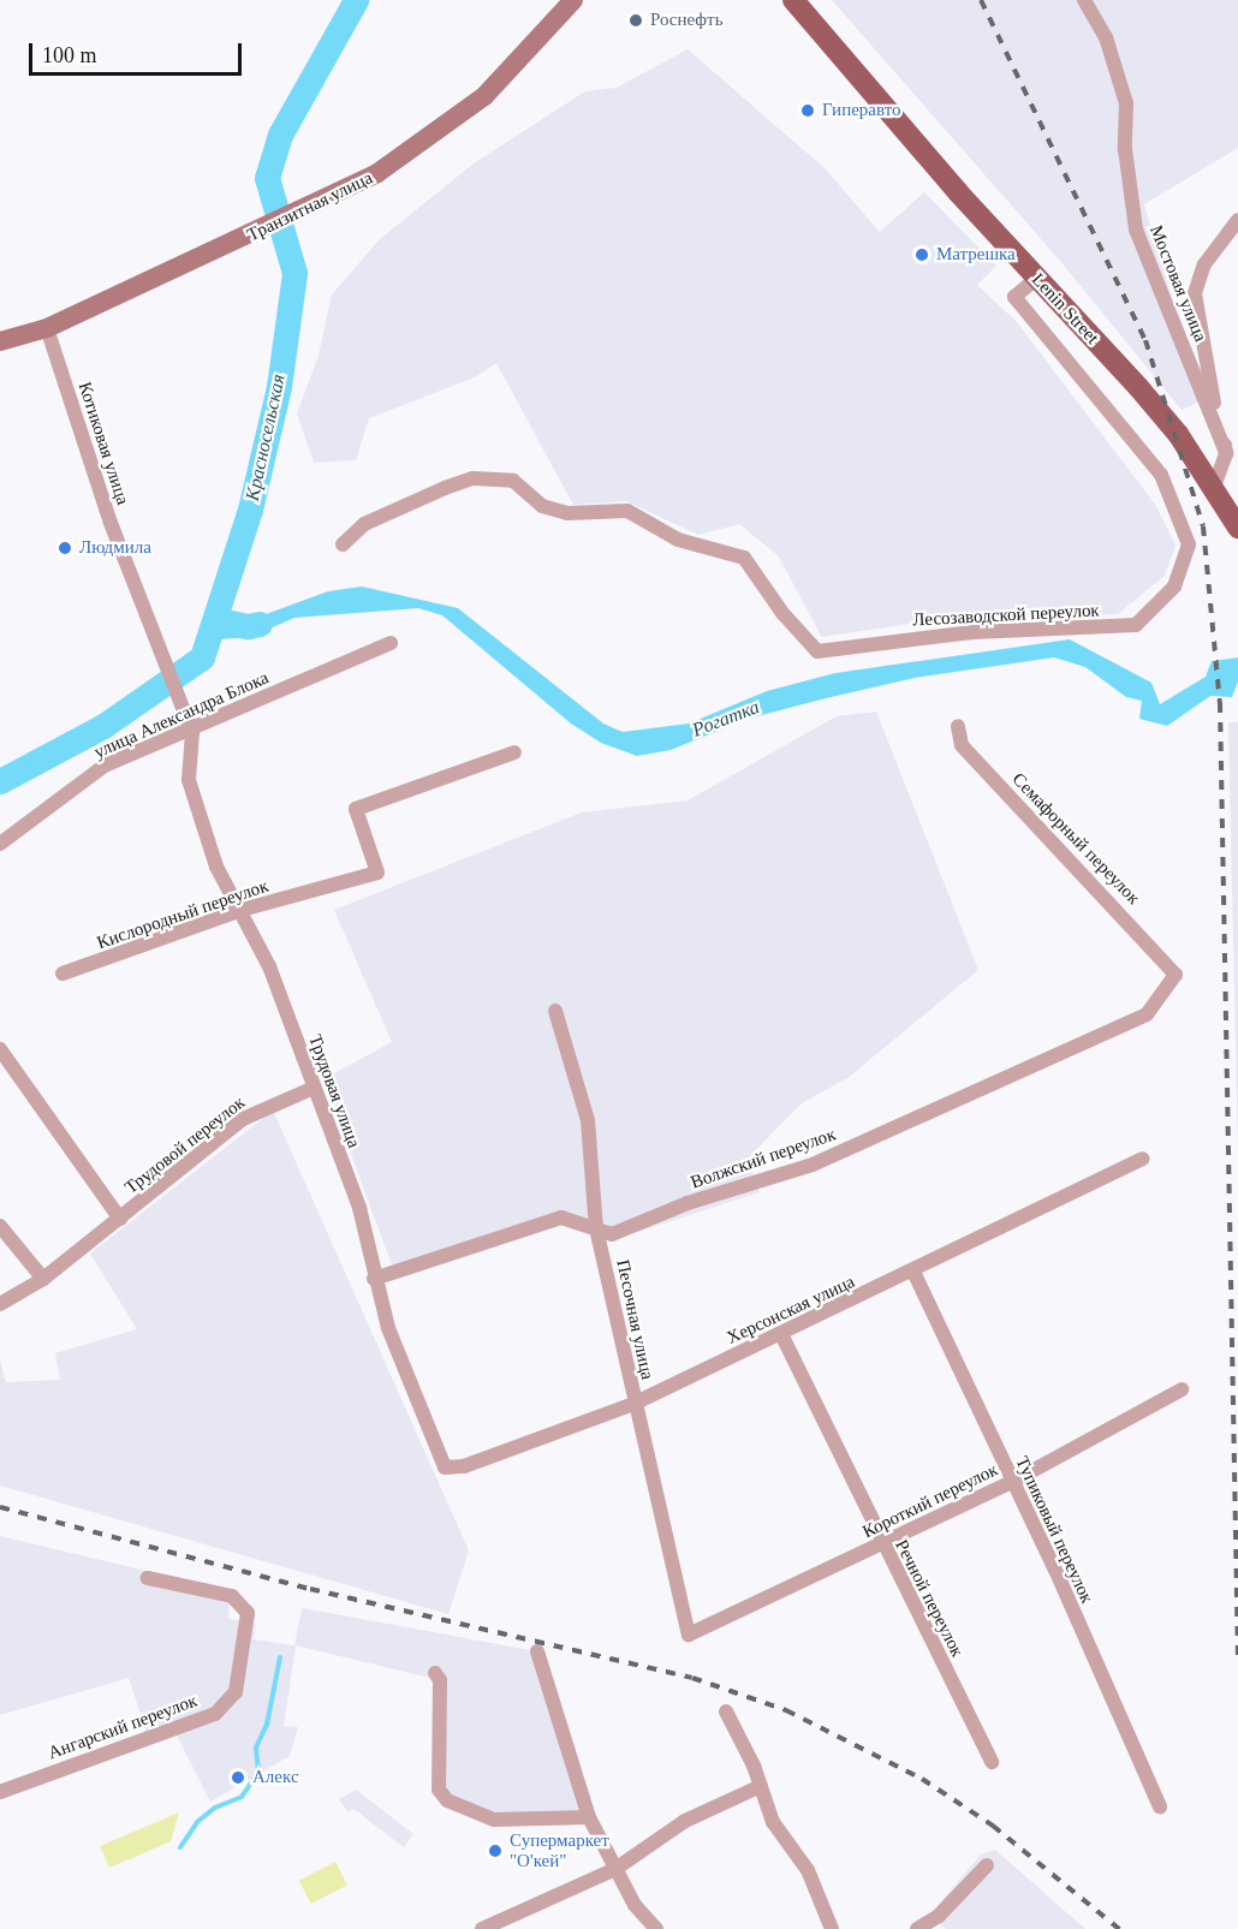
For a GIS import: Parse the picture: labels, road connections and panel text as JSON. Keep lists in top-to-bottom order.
{
  "streets": {
    "main road": ["Транзитная улица", "Lenin Street"],
    "street": [
      "Мостовая улица",
      "Котиковая улица",
      "Лесозаводской переулок",
      "улица Александра Блока",
      "Семафорный переулок",
      "Кислородный переулок",
      "Трудовая улица",
      "Трудовой переулок",
      "Волжский переулок",
      "Херсонская улица",
      "Песочная улица",
      "Короткий переулок",
      "Тупиковый переулок",
      "Речной переулок",
      "Ангарский переулок"
    ]
  },
  "crossings": [
    ["Транзитная улица", "Котиковая улица"],
    ["Lenin Street", "Лесозаводской переулок"],
    ["Котиковая улица", "улица Александра Блока"],
    ["Котиковая улица", "Трудовая улица"],
    ["улица Александра Блока", "Трудовая улица"],
    ["Семафорный переулок", "Волжский переулок"],
    ["Кислородный переулок", "Трудовая улица"],
    ["Трудовая улица", "Трудовой переулок"],
    ["Трудовая улица", "Волжский переулок"],
    ["Трудовая улица", "Херсонская улица"],
    ["Волжский переулок", "Песочная улица"],
    ["Херсонская улица", "Песочная улица"],
    ["Херсонская улица", "Тупиковый переулок"],
    ["Херсонская улица", "Речной переулок"],
    ["Песочная улица", "Короткий переулок"],
    ["Короткий переулок", "Тупиковый переулок"],
    ["Короткий переулок", "Речной переулок"]
  ],
  "water": ["Красносельская", "Рогатка"],
  "places": [
    "Роснефть",
    "Гиперавто",
    "Матрешка",
    "Людмила",
    "Алекс",
    "Супермаркет \"О'кей\""
  ],
  "scale_bar": "100 m"
}
